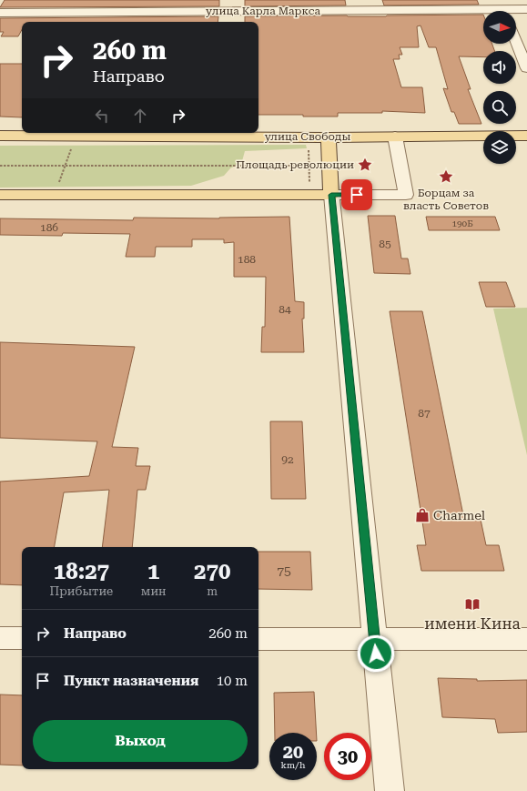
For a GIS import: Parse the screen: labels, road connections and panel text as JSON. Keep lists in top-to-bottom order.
{
  "streets": {
    "main road": ["улица Свободы"],
    "street": ["улица Карла Маркса"]
  },
  "places": {
    "place": ["Площадь революции", "Борцам за власть Советов"],
    "shop": ["Charmel"],
    "library": ["имени Кина"]
  },
  "house_numbers": [
    "190Б",
    "186",
    "85",
    "188",
    "84",
    "87",
    "92",
    "75"
  ],
  "north": "right",
  "page": {
    "turn": ["260 m", "Направо"],
    "eta": [
      "18:27",
      "Прибытие",
      "1",
      "мин",
      "270",
      "m"
    ],
    "list": [
      {
        "name": "Направо",
        "value": "260 m"
      },
      {
        "name": "Пункт назначения",
        "value": "10 m"
      }
    ],
    "buttons": "Выход",
    "speed": "20 km/h",
    "limit": "30"
  }
}
